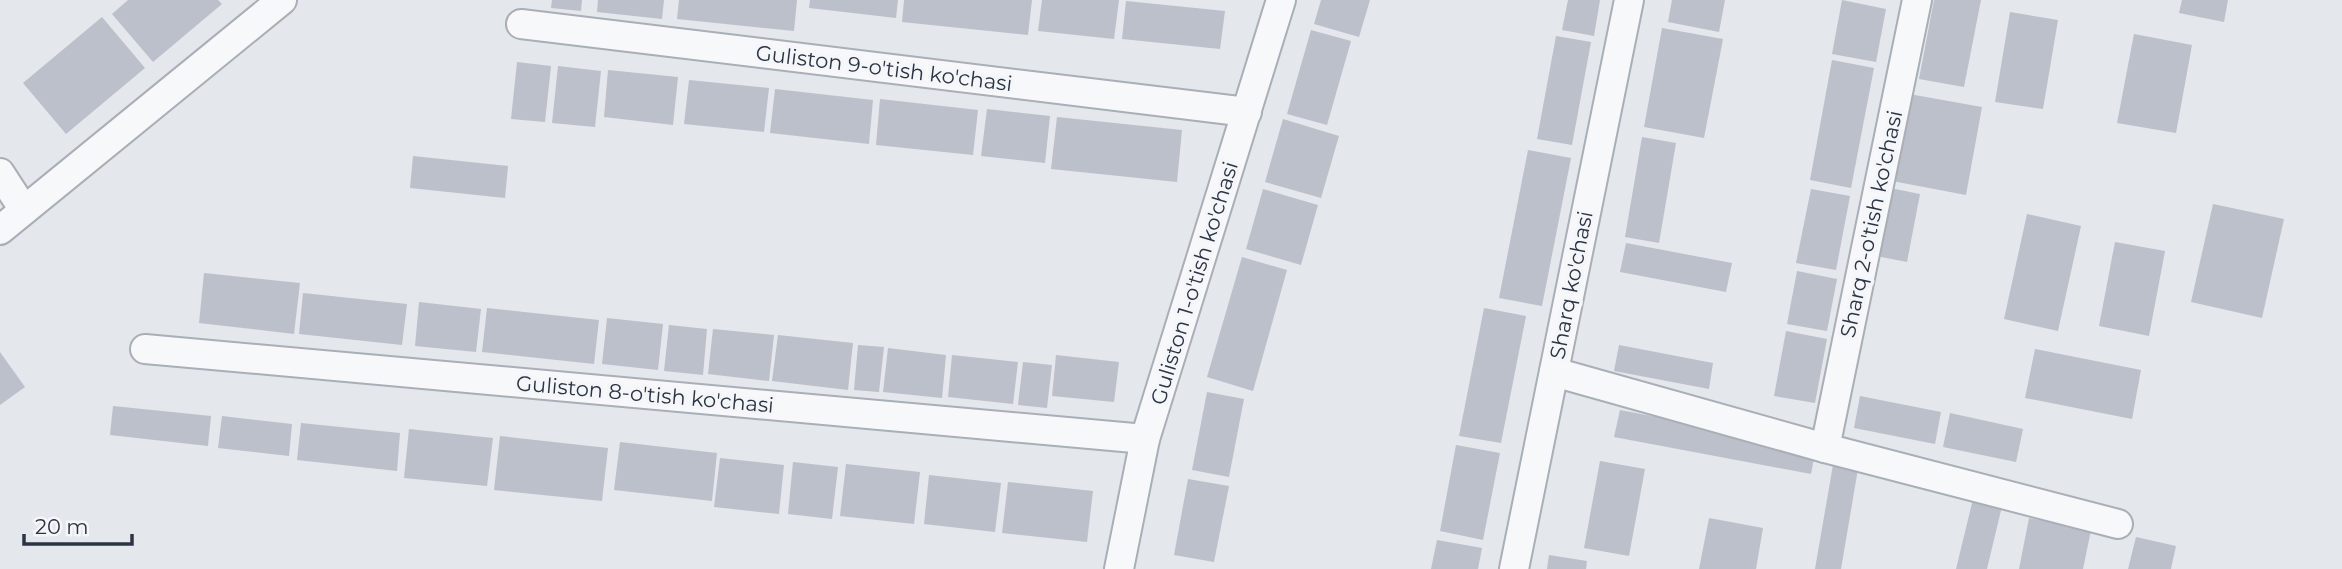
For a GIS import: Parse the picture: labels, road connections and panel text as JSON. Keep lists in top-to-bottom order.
{
  "streets": {
    "street": [
      "Guliston 9-o'tish ko'chasi",
      "Sharq 2-o'tish ko'chasi",
      "Guliston 1-o'tish ko'chasi",
      "Sharq ko'chasi",
      "Guliston 8-o'tish ko'chasi"
    ]
  },
  "crossings": [
    ["Guliston 9-o'tish ko'chasi", "Guliston 1-o'tish ko'chasi"],
    ["Guliston 1-o'tish ko'chasi", "Guliston 8-o'tish ko'chasi"]
  ],
  "scale_bar": "20 m"
}
